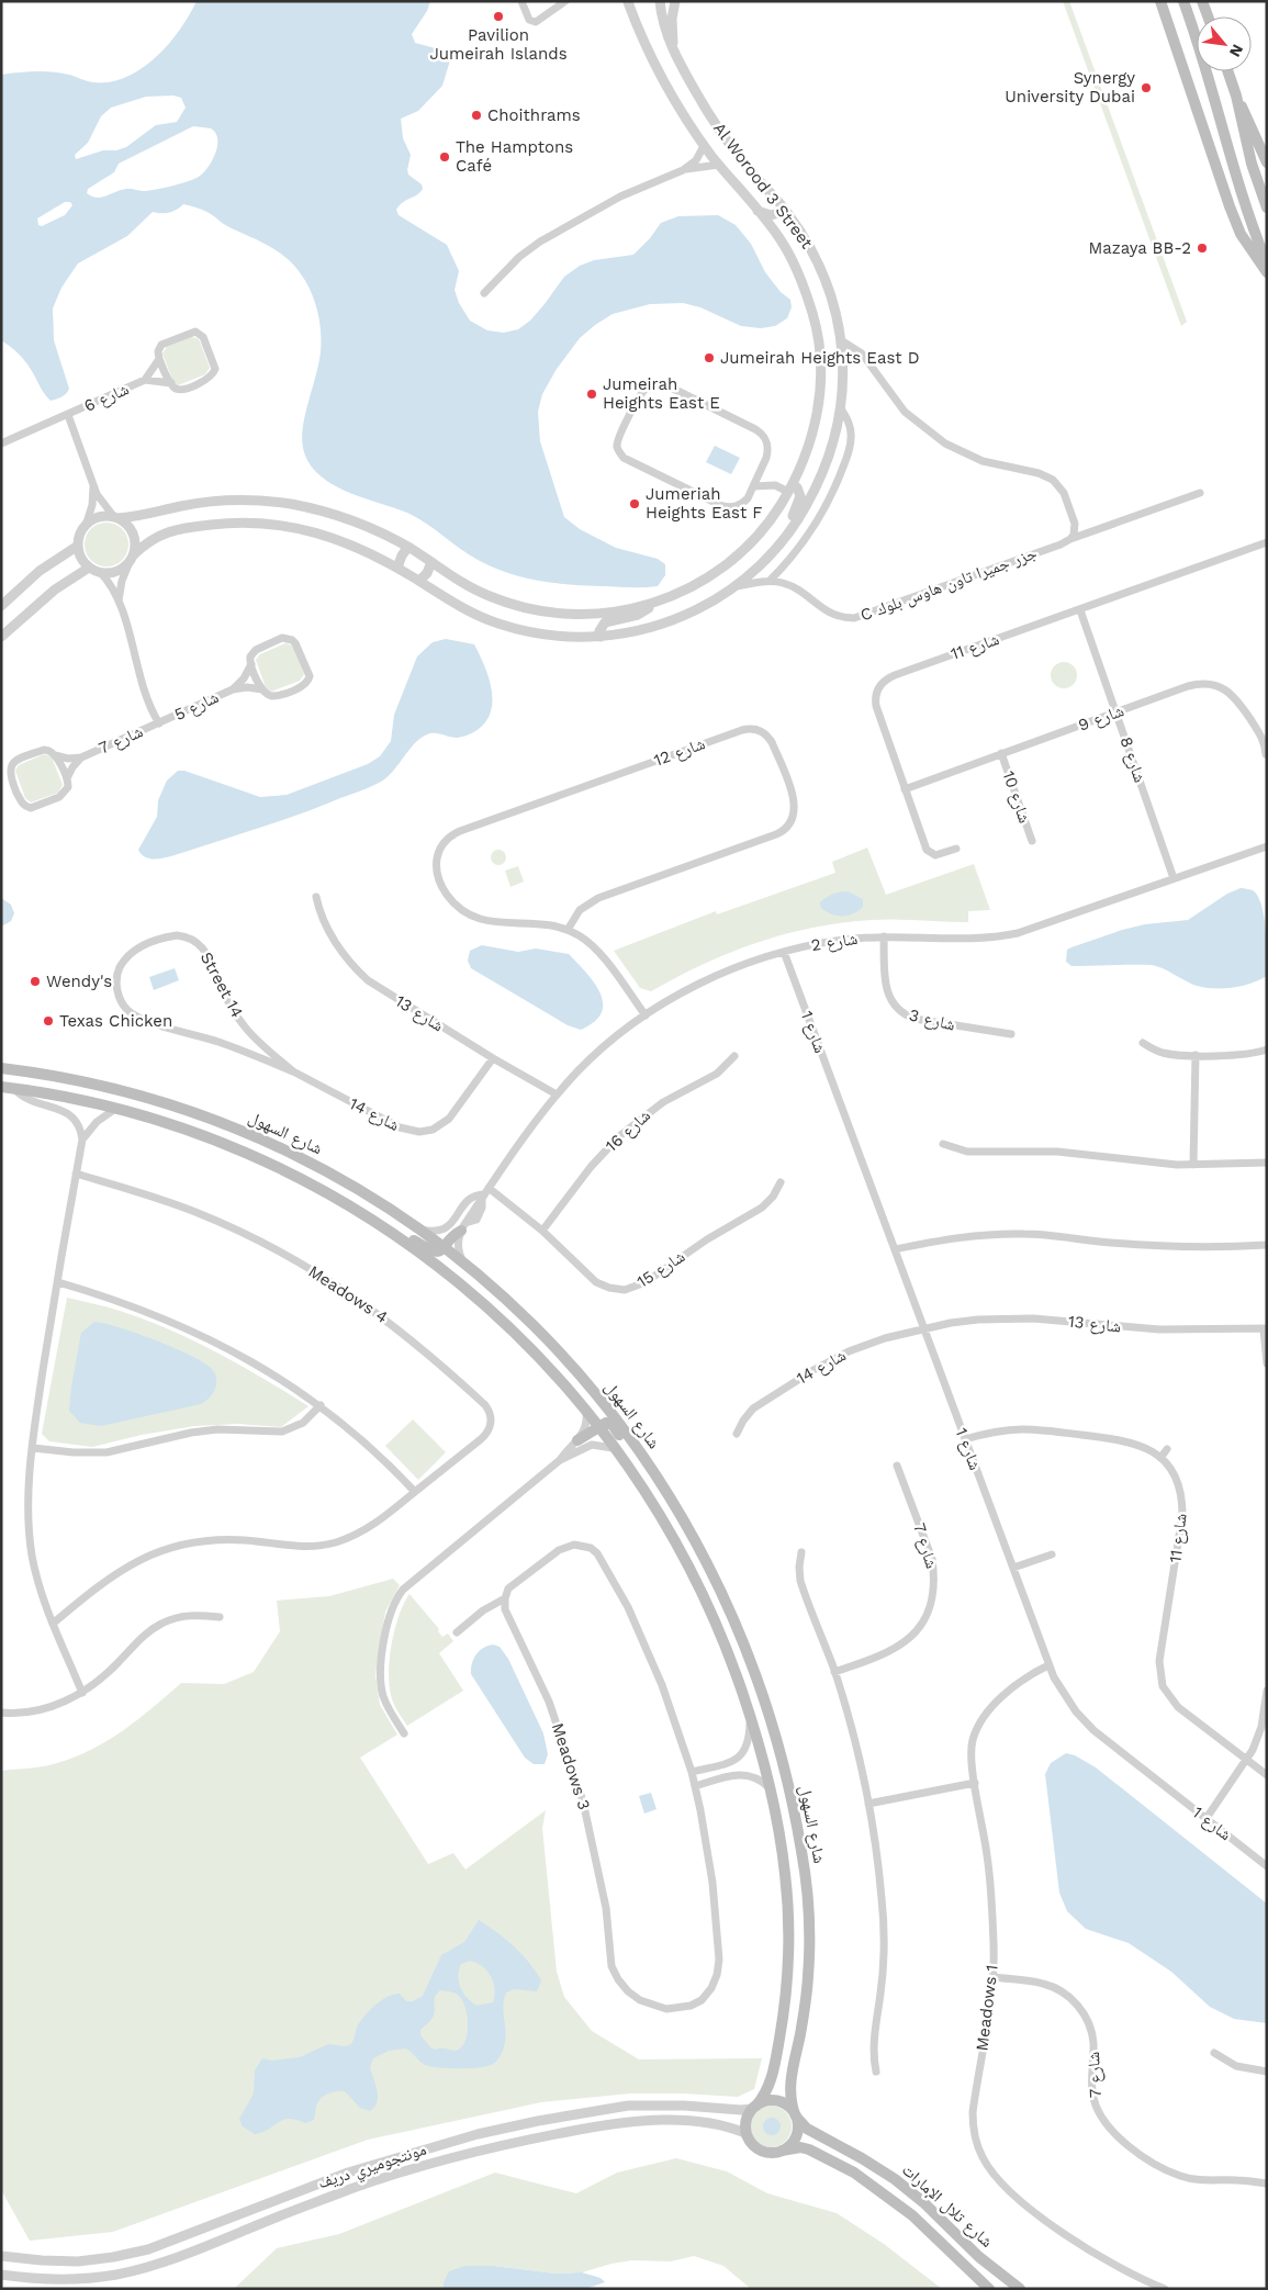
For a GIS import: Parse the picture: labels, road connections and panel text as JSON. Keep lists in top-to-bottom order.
{
  "streets": {
    "main road": ["شارع السهول", "شارع تلال الإمارات"],
    "street": [
      "Al Worood 3 Street",
      "شارع 6",
      "C جزر جميرا تاون هاوس بلوك",
      "شارع 11",
      "شارع 5",
      "شارع 9",
      "شارع 7",
      "شارع 12",
      "شارع 8",
      "شارع 10",
      "شارع 2",
      "Street 14",
      "شارع 13",
      "شارع 3",
      "شارع 1",
      "شارع 14",
      "شارع 16",
      "شارع 15",
      "Meadows 4",
      "Meadows 3",
      "Meadows 1",
      "مونتجوميري دريف"
    ]
  },
  "crossings": [
    ["Al Worood 3 Street", "C جزر جميرا تاون هاوس بلوك"],
    ["شارع 11", "شارع 9"],
    ["شارع 11", "شارع 8"],
    ["شارع 11", "شارع 1"],
    ["شارع 5", "شارع 7"],
    ["شارع 9", "شارع 8"],
    ["شارع 9", "شارع 10"],
    ["شارع 7", "Meadows 1"],
    ["شارع 12", "شارع 2"],
    ["شارع 8", "شارع 2"],
    ["شارع 2", "شارع 13"],
    ["شارع 2", "شارع 3"],
    ["شارع 2", "شارع 1"],
    ["شارع 2", "شارع 15"],
    ["Street 14", "شارع 14"],
    ["شارع 13", "شارع 1"],
    ["شارع 13", "شارع 14"],
    ["شارع 1", "شارع 14"],
    ["شارع 1", "Meadows 1"],
    ["شارع 16", "شارع 15"],
    ["شارع السهول", "مونتجوميري دريف"],
    ["شارع السهول", "شارع تلال الإمارات"],
    ["مونتجوميري دريف", "شارع تلال الإمارات"]
  ],
  "places": [
    "Pavilion Jumeirah Islands",
    "Synergy University Dubai",
    "Choithrams",
    "The Hamptons Café",
    "Mazaya BB-2",
    "Jumeirah Heights East D",
    "Jumeirah Heights East E",
    "Jumeriah Heights East F",
    "Wendy's",
    "Texas Chicken"
  ],
  "north": "bottom right"
}
